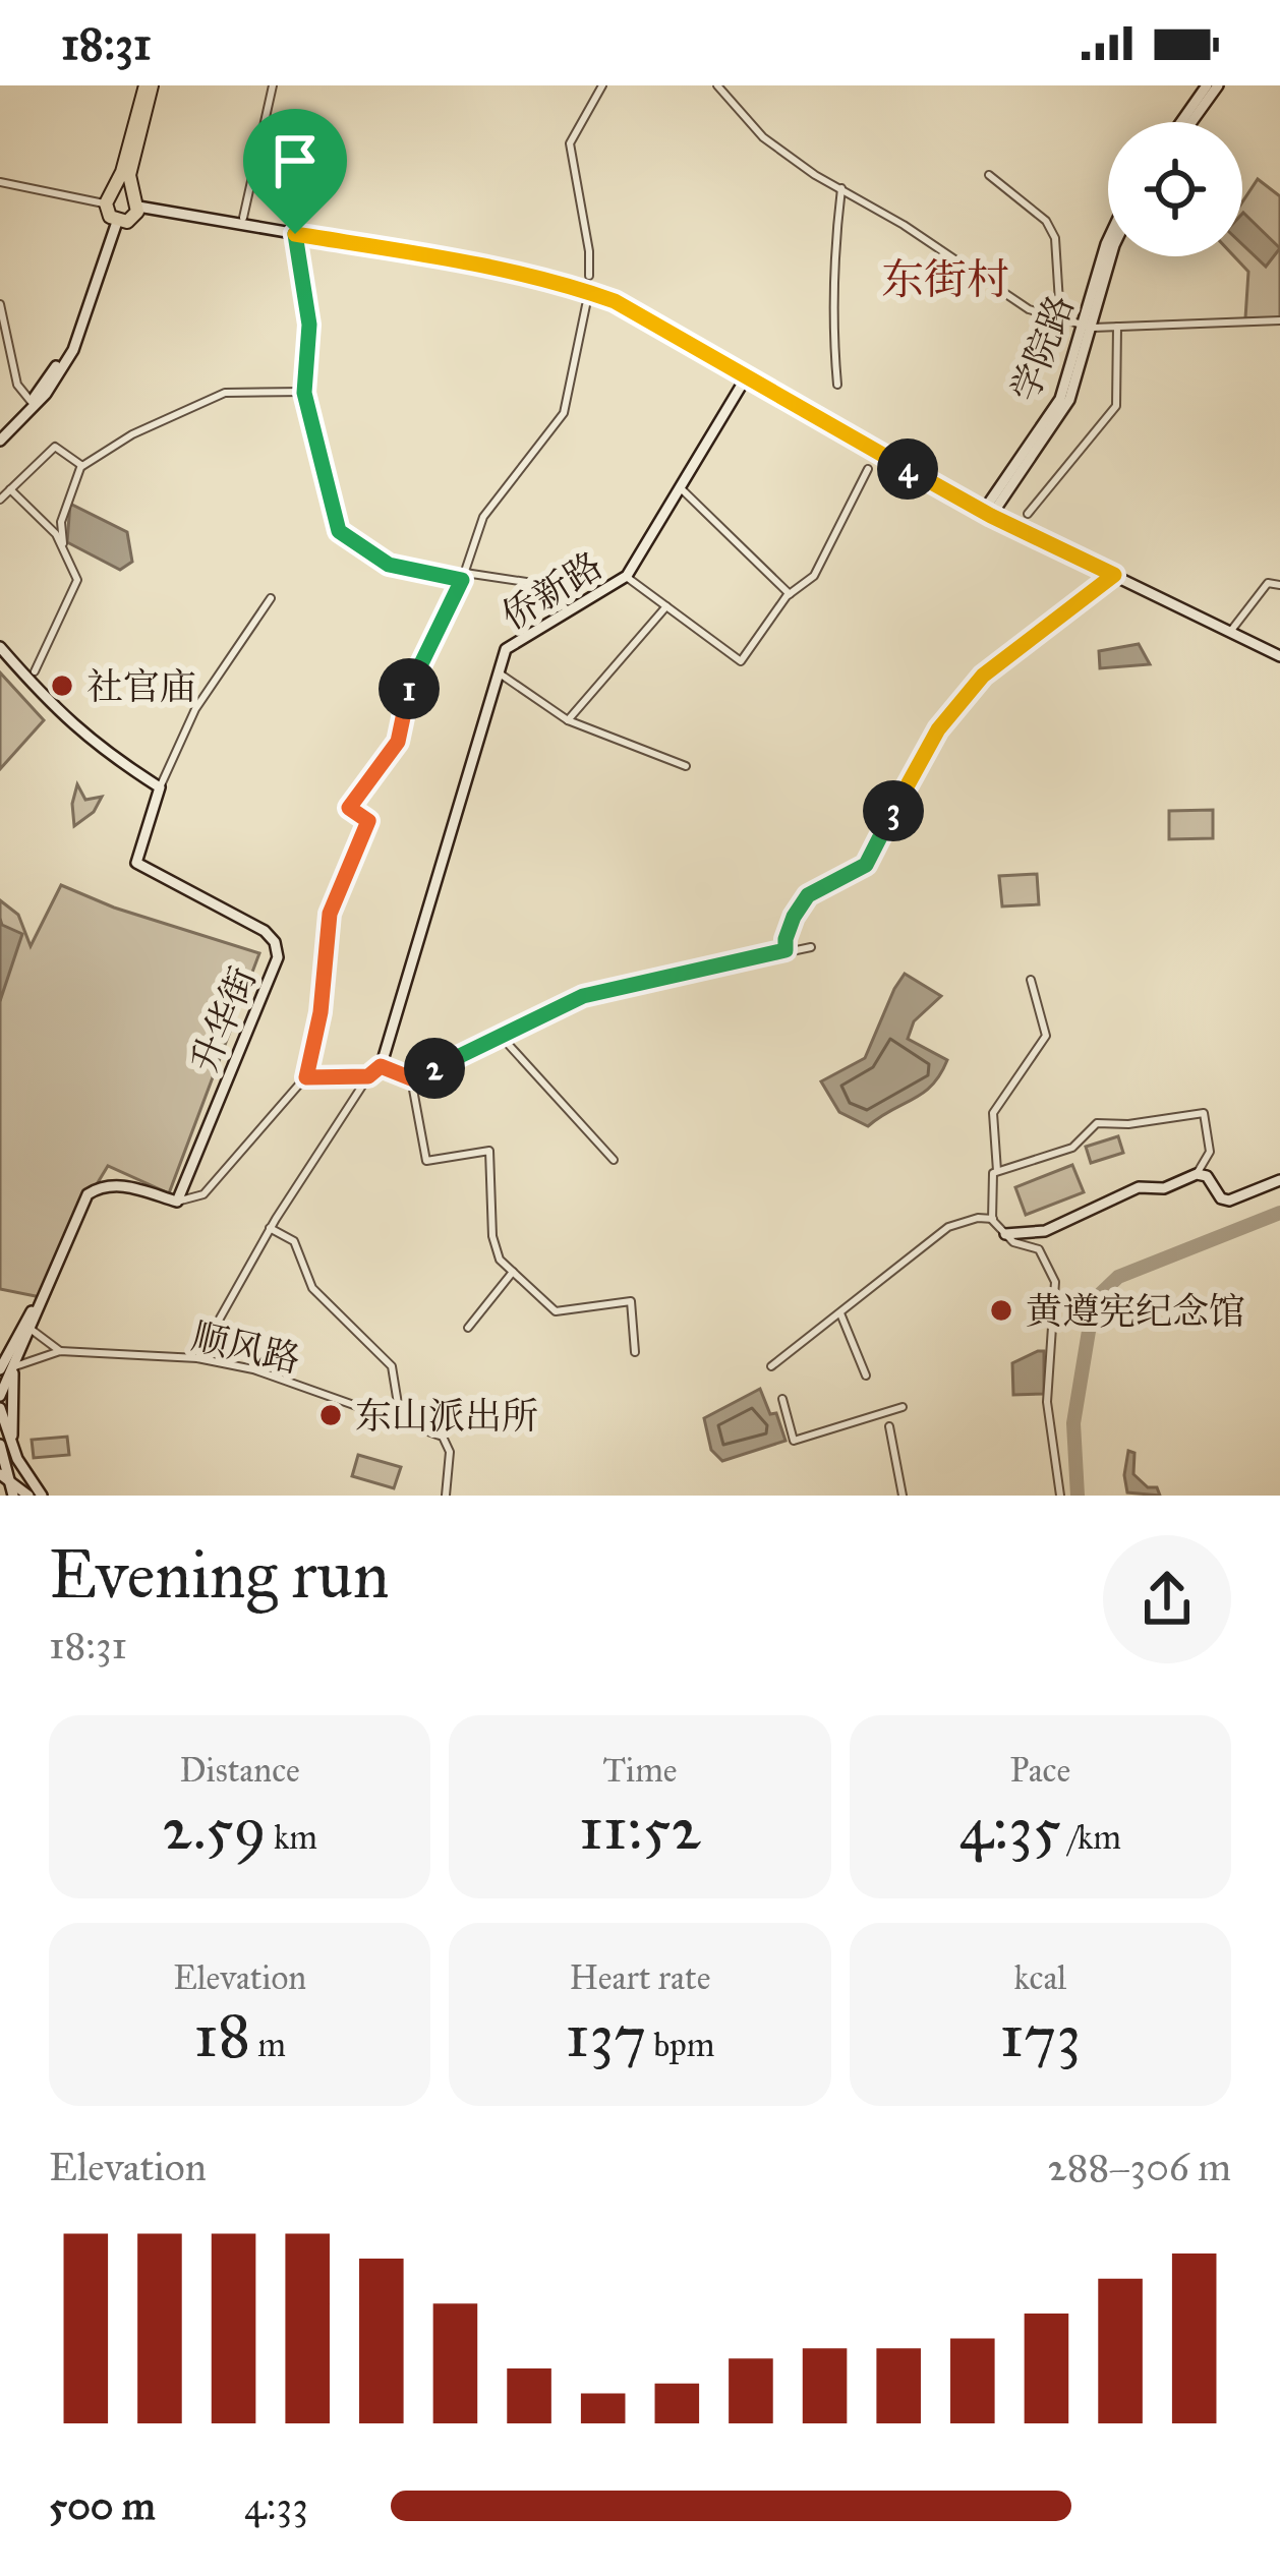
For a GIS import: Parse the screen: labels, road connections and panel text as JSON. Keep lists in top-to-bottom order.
{
  "streets": {
    "street": [
      "学院路",
      "侨新路",
      "升华街",
      "顺风路"
    ]
  },
  "districts": ["东街村"],
  "places": ["社官庙", "黄遵宪纪念馆", "东山派出所"],
  "page": {
    "status": "18:31",
    "pins": [
      "4",
      "1",
      "3",
      "2"
    ],
    "heading": ["Evening run", "18:31"],
    "stats": [
      ["Distance", "2.59 km"],
      ["Time", "11:52"],
      ["Pace", "4:35 /km"],
      ["Elevation", "18 m"],
      ["Heart rate", "137 bpm"],
      ["kcal", "173"]
    ],
    "chart": ["Elevation", "288–306 m"],
    "list": [
      {
        "name": "500 m",
        "note": "4:33"
      }
    ]
  }
}
